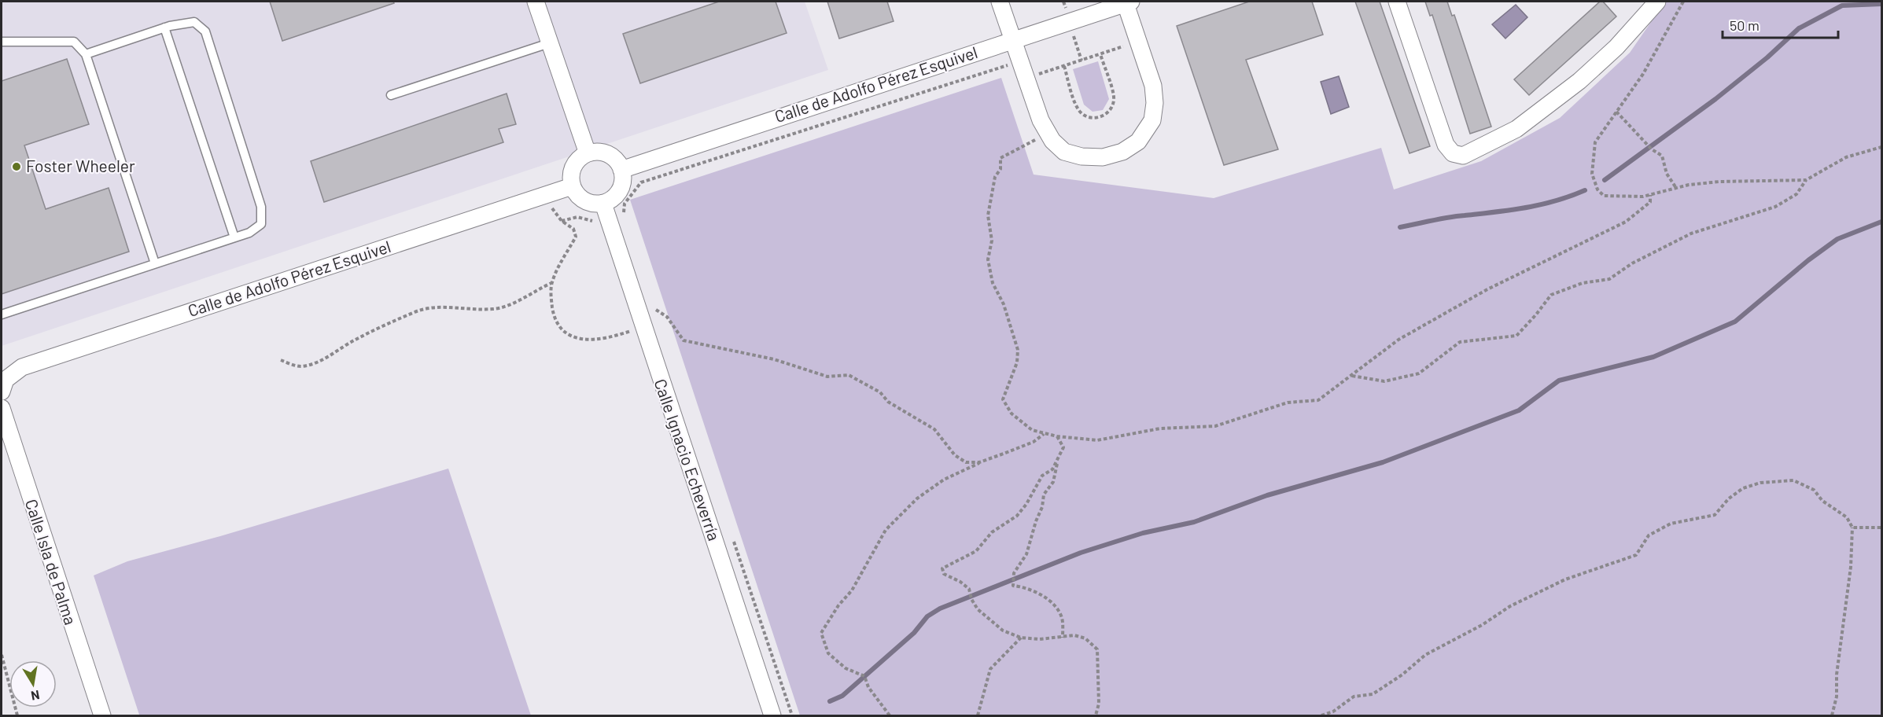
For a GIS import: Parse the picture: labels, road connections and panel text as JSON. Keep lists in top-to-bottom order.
{
  "streets": {
    "street": ["Calle de Adolfo Pérez Esquivel", "Calle Ignacio Echeverría", "Calle Isla de Palma"]
  },
  "crossings": [
    ["Calle de Adolfo Pérez Esquivel", "Calle Ignacio Echeverría"]
  ],
  "places": ["Foster Wheeler"],
  "scale_bar": "50 m",
  "north": "bottom"
}
